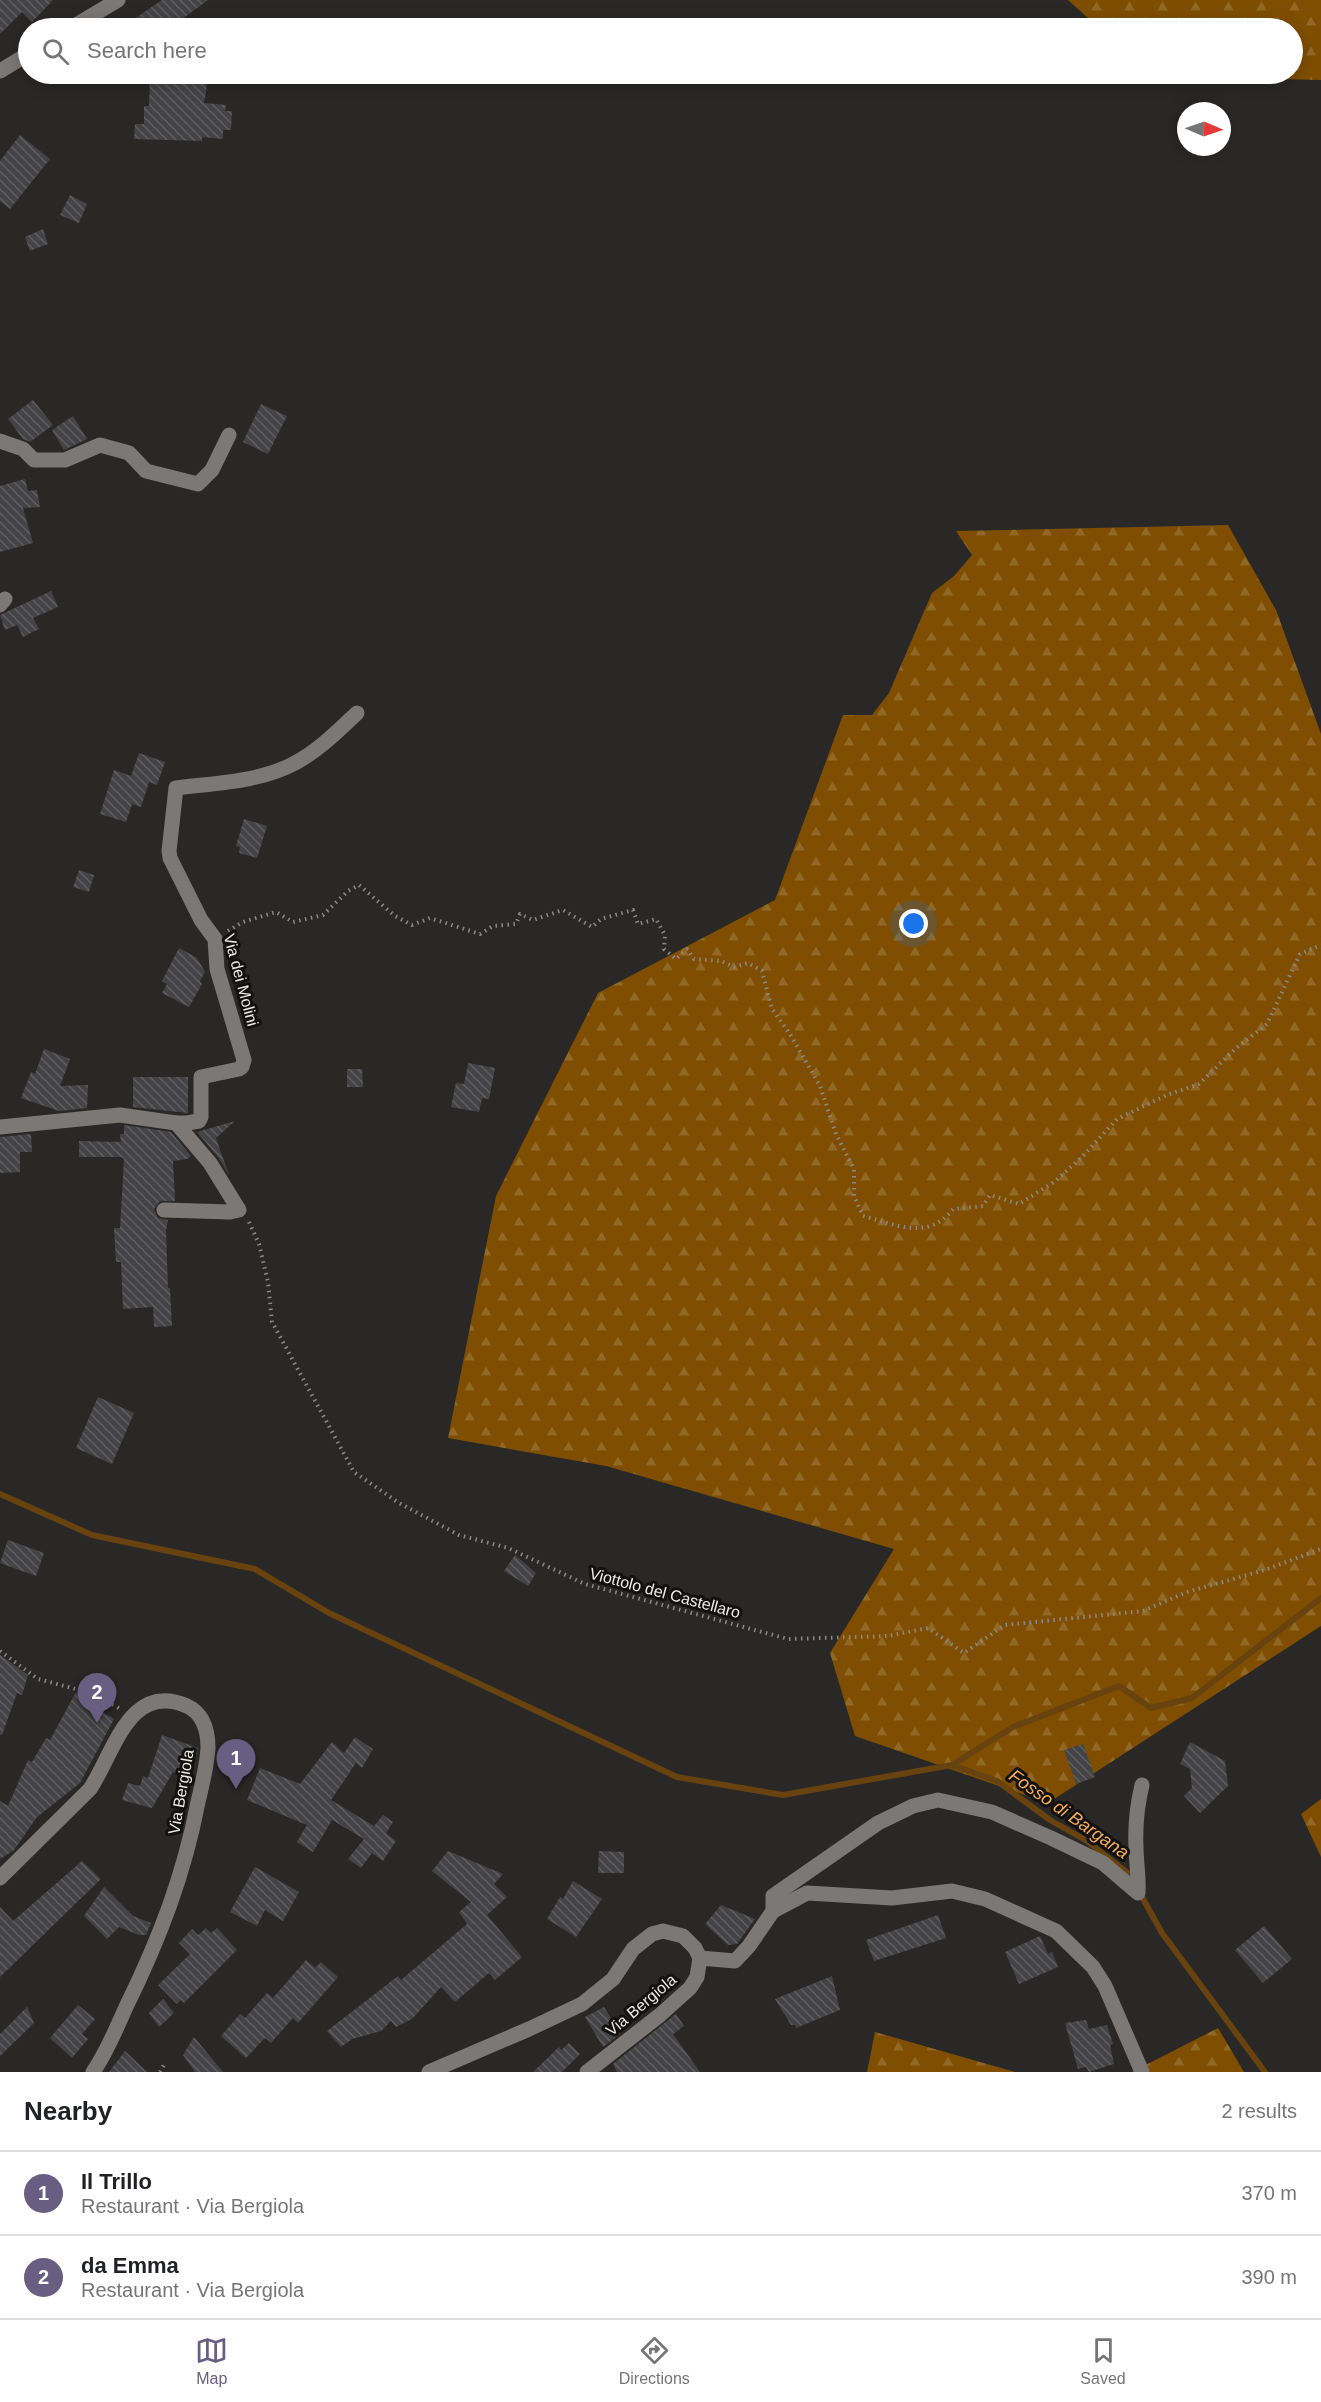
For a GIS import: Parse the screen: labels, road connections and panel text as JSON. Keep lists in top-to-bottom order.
{
  "streets": {
    "street": ["Via dei Molini", "Via Bergiola"],
    "path": ["Viottolo del Castellaro"]
  },
  "water": ["Fosso di Bargana"],
  "north": "right",
  "page": {
    "search": "Search here",
    "pins": ["2", "1"],
    "heading": ["Nearby", "2 results"],
    "list": [
      {
        "mark": "1",
        "name": "Il Trillo",
        "note": "Restaurant · Via Bergiola",
        "value": "370 m"
      },
      {
        "mark": "2",
        "name": "da Emma",
        "note": "Restaurant · Via Bergiola",
        "value": "390 m"
      }
    ],
    "nav": ["Map", "Directions", "Saved"]
  }
}
